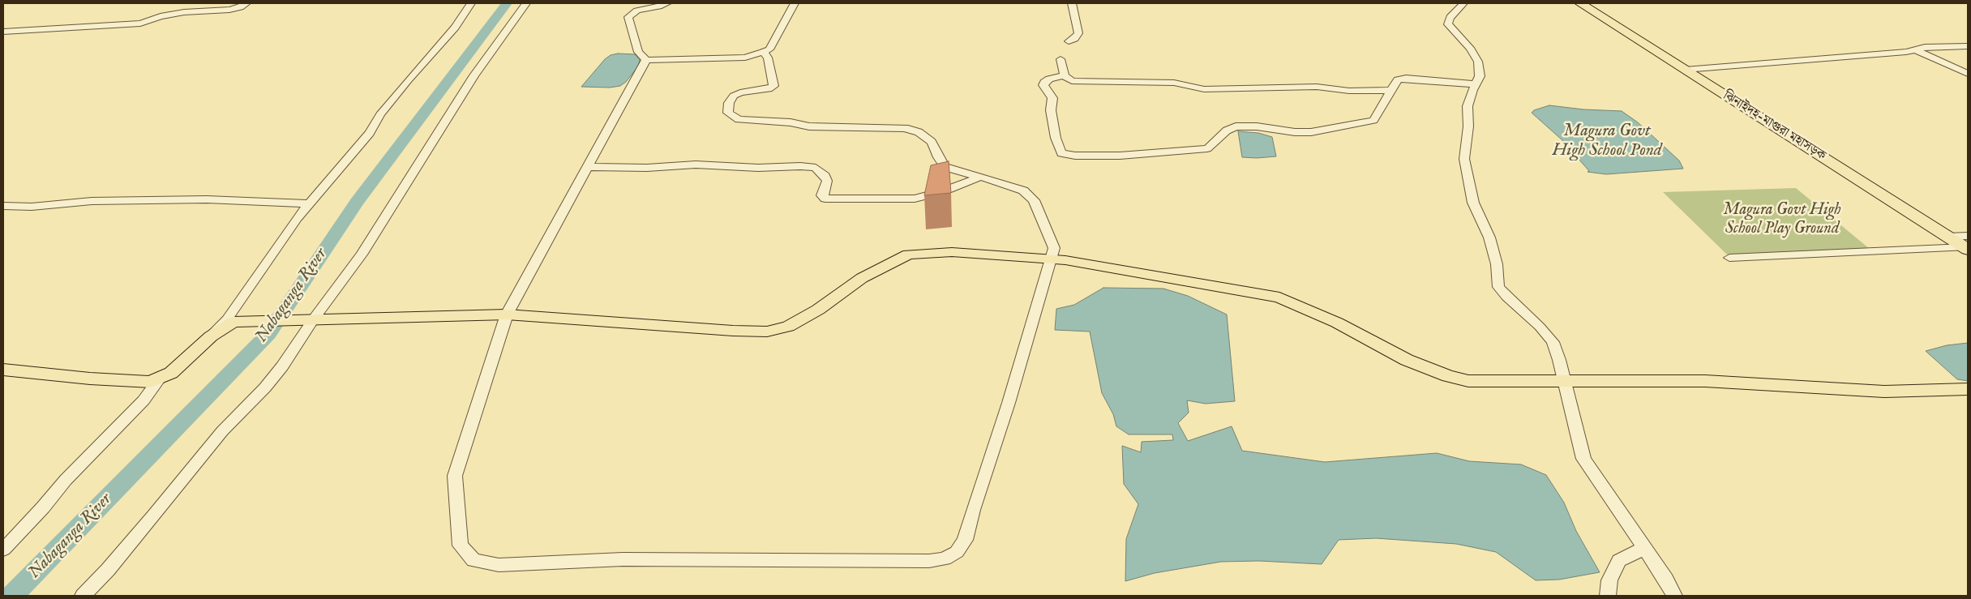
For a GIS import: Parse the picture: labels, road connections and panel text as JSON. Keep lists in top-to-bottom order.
{
  "streets": {
    "highway": ["ঝিনাইদহ-মাগুরা মহাসড়ক"]
  },
  "water": ["Magura Govt High School Pond", "Nabaganga River"],
  "parks": ["Magura Govt High School Play Ground"]
}
